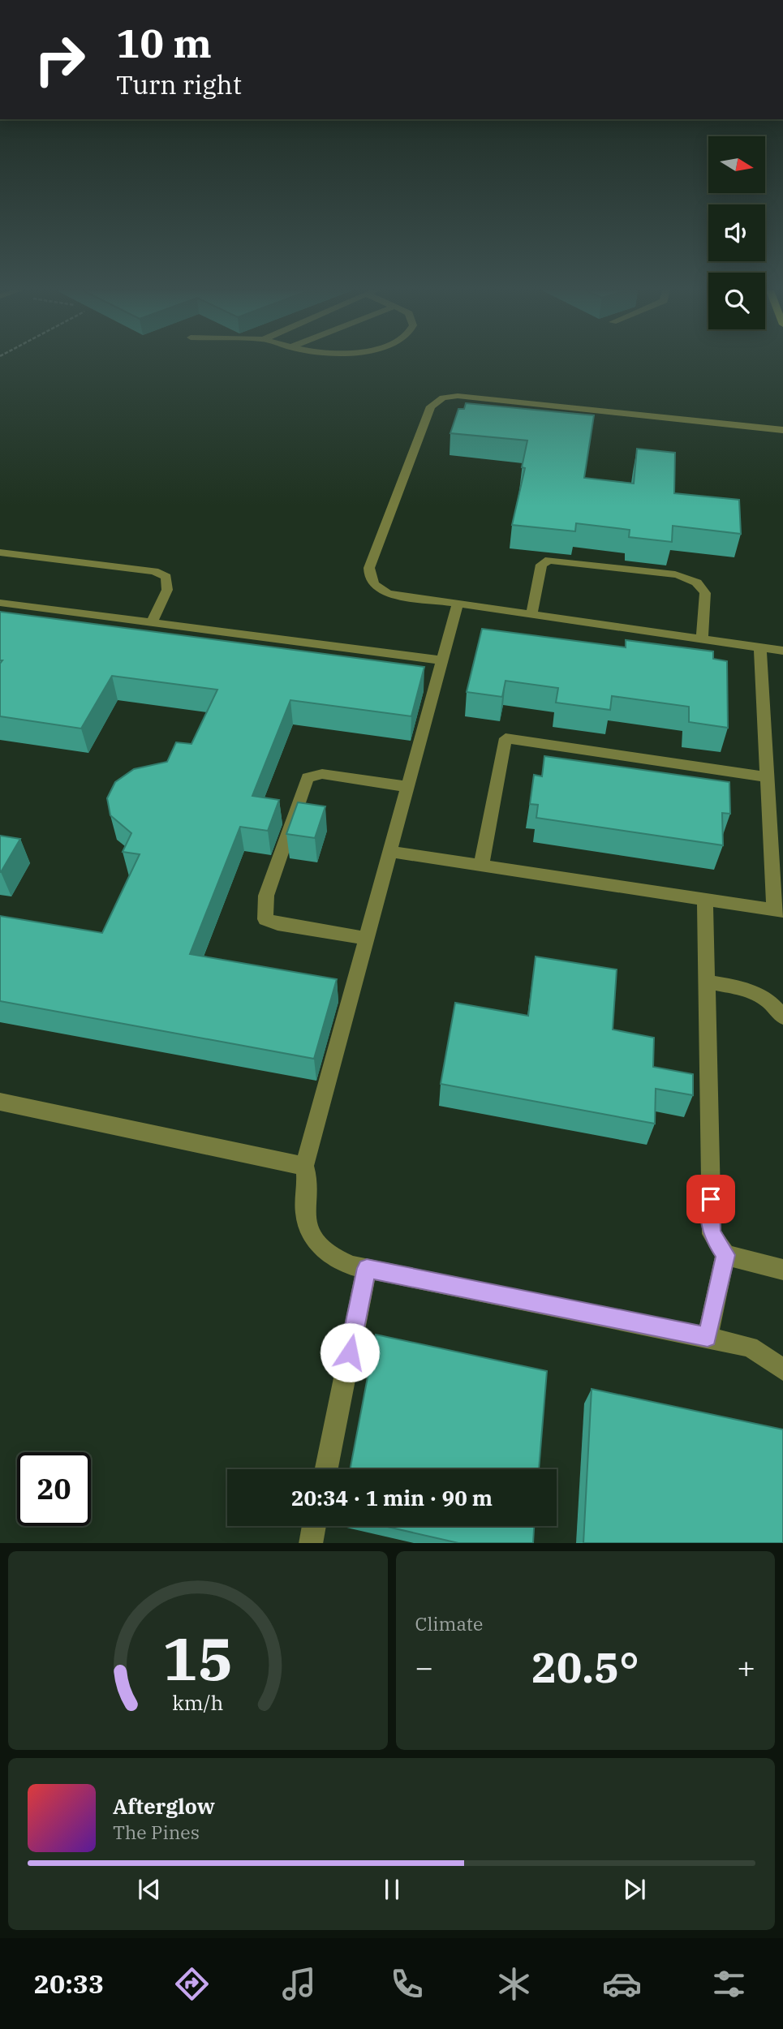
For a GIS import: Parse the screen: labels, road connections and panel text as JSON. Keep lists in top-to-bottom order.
{
  "north": "right",
  "page": {
    "turn": ["10 m", "Turn right"],
    "limit": "20",
    "trip": "20:34 · 1 min · 90 m",
    "tile": "Climate",
    "heat": ["−", "20.5°", "+"],
    "song": ["Afterglow", "The Pines"],
    "tabs": "20:33",
    "gauge": ["15", "km/h"]
  }
}
